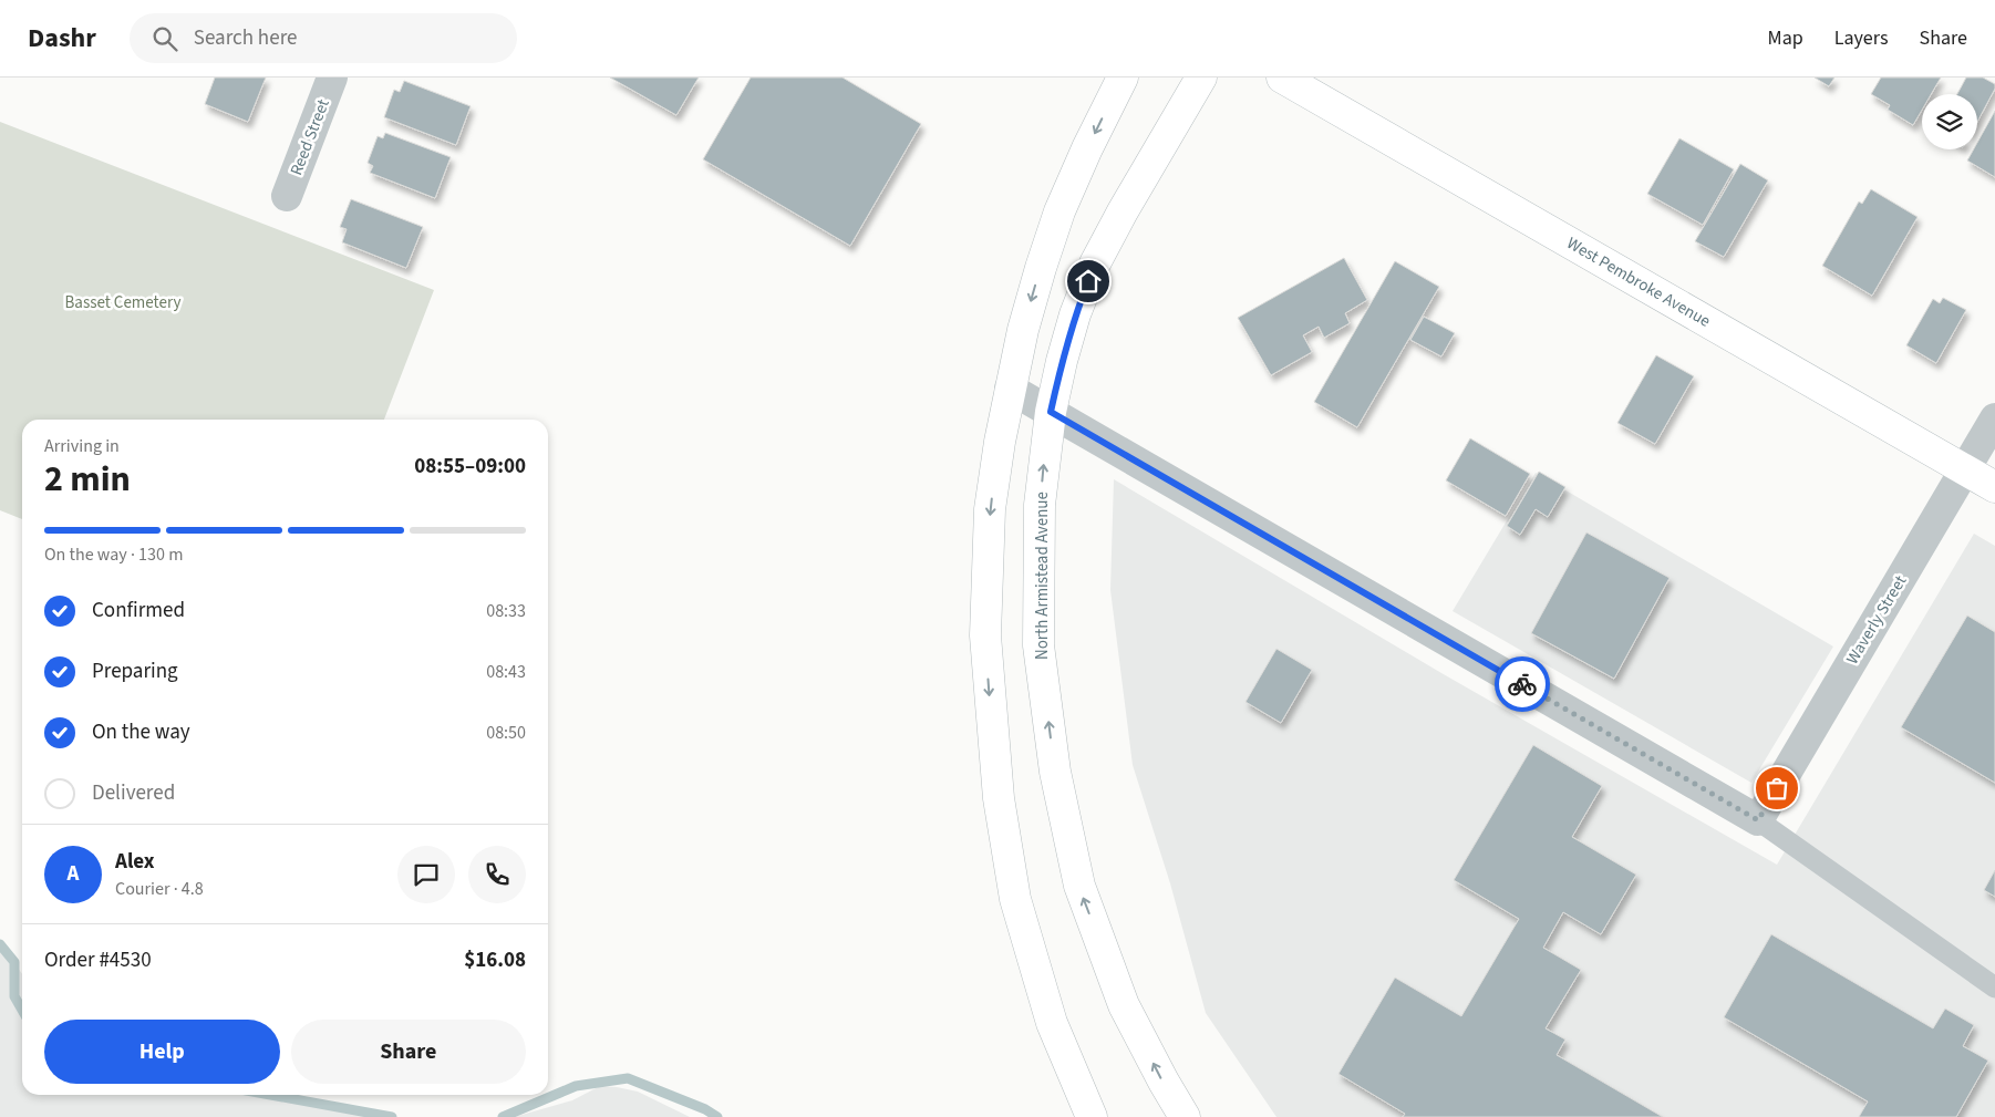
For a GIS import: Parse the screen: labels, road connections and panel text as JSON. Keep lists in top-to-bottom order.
{
  "streets": {
    "main road": ["West Pembroke Avenue", "North Armistead Avenue"],
    "street": ["Reed Street", "Waverly Street"]
  },
  "crossings": [
    ["West Pembroke Avenue", "Waverly Street"]
  ],
  "parks": ["Basset Cemetery"],
  "page": {
    "header": "Dashr",
    "search": "Search here",
    "nav": ["Map", "Layers", "Share"],
    "heading": ["2 min", "Arriving in", "08:55–09:00"],
    "panel": [
      "Alex",
      "Courier · 4.8",
      "Order #4530",
      "$16.08"
    ],
    "bar": "On the way · 130 m",
    "list": [
      ["Confirmed", "08:33"],
      ["Preparing", "08:43"],
      ["On the way", "08:50"],
      "Delivered"
    ],
    "round": "A",
    "buttons": ["Help", "Share"]
  }
}
